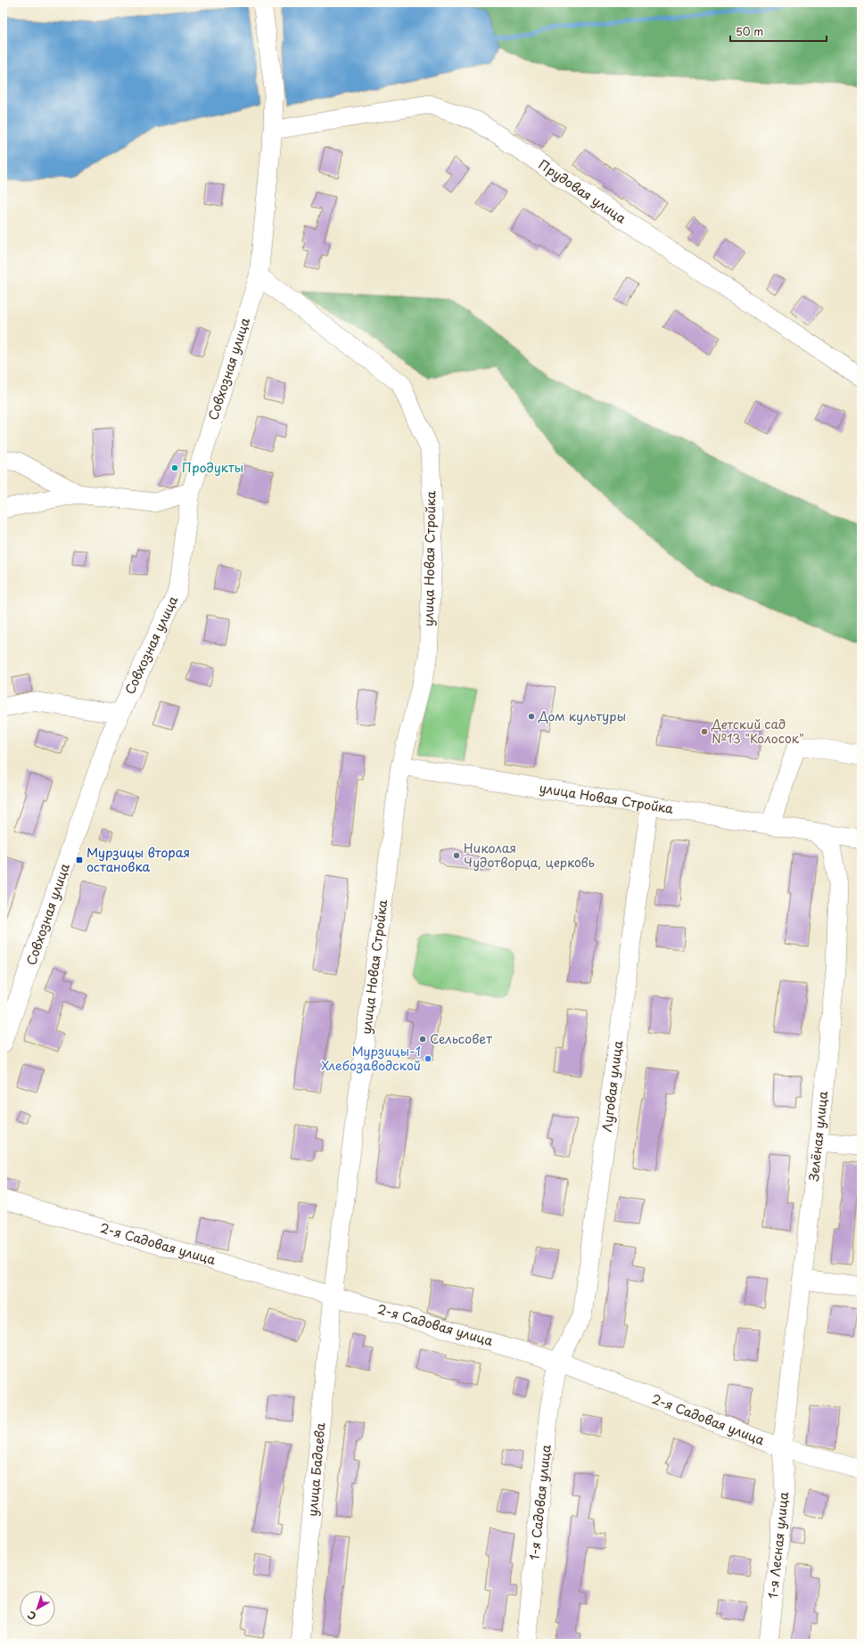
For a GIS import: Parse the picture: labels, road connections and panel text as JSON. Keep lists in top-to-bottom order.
{
  "streets": {
    "street": [
      "Прудовая улица",
      "Совхозная улица",
      "улица Новая Стройка",
      "Луговая улица",
      "Зелёная улица",
      "2-я Садовая улица",
      "улица Бадаева",
      "1-я Садовая улица",
      "1-я Лесная улица"
    ]
  },
  "crossings": [
    ["Прудовая улица", "Совхозная улица"],
    ["Совхозная улица", "улица Новая Стройка"],
    ["улица Новая Стройка", "Луговая улица"],
    ["улица Новая Стройка", "Зелёная улица"],
    ["улица Новая Стройка", "2-я Садовая улица"],
    ["улица Новая Стройка", "улица Бадаева"],
    ["Луговая улица", "2-я Садовая улица"],
    ["Луговая улица", "1-я Садовая улица"],
    ["Зелёная улица", "2-я Садовая улица"],
    ["Зелёная улица", "1-я Лесная улица"],
    ["2-я Садовая улица", "улица Бадаева"],
    ["2-я Садовая улица", "1-я Садовая улица"],
    ["2-я Садовая улица", "1-я Лесная улица"]
  ],
  "places": {
    "other": [
      "Продукты",
      "Дом культуры",
      "Детский сад №13 \"Колосок\"",
      "Николая Чудотворца, церковь",
      "Сельсовет",
      "Мурзицы-1 Хлебозаводской"
    ],
    "transit": ["Мурзицы вторая остановка"]
  },
  "scale_bar": "50 m",
  "north": "bottom left"
}
